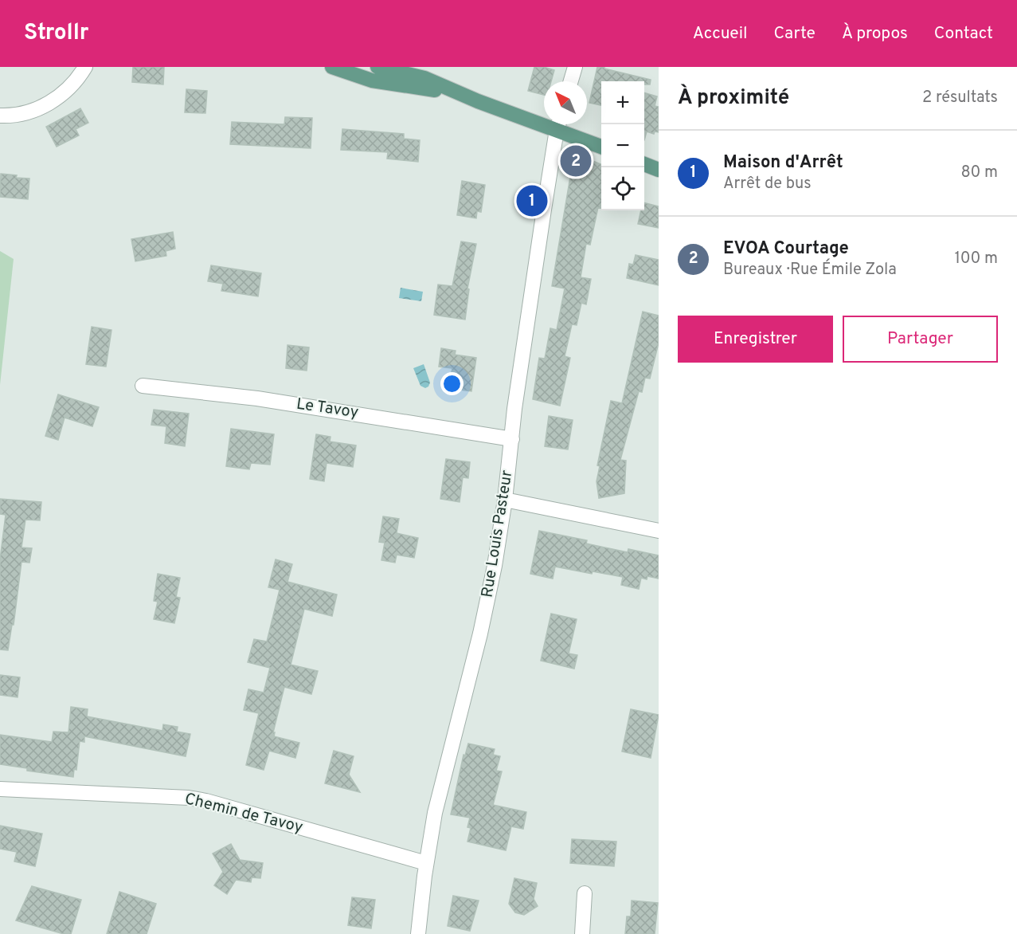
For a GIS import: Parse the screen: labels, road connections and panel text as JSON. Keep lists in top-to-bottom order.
{
  "streets": {
    "street": ["Le Tavoy", "Rue Louis Pasteur", "Chemin de Tavoy"]
  },
  "crossings": [
    ["Le Tavoy", "Rue Louis Pasteur"],
    ["Rue Louis Pasteur", "Chemin de Tavoy"]
  ],
  "north": "top left",
  "page": {
    "header": "Strollr",
    "nav": [
      "Accueil",
      "Carte",
      "À propos",
      "Contact"
    ],
    "heading": ["À proximité", "2 résultats"],
    "map_buttons": ["+", "−"],
    "list": [
      {
        "mark": "1",
        "name": "Maison d'Arrêt",
        "note": "Arrêt de bus",
        "value": "80 m"
      },
      {
        "mark": "2",
        "name": "EVOA Courtage",
        "note": "Bureaux · Rue Émile Zola",
        "value": "100 m"
      }
    ],
    "pins": ["2", "1"],
    "buttons": ["Enregistrer", "Partager"]
  }
}
